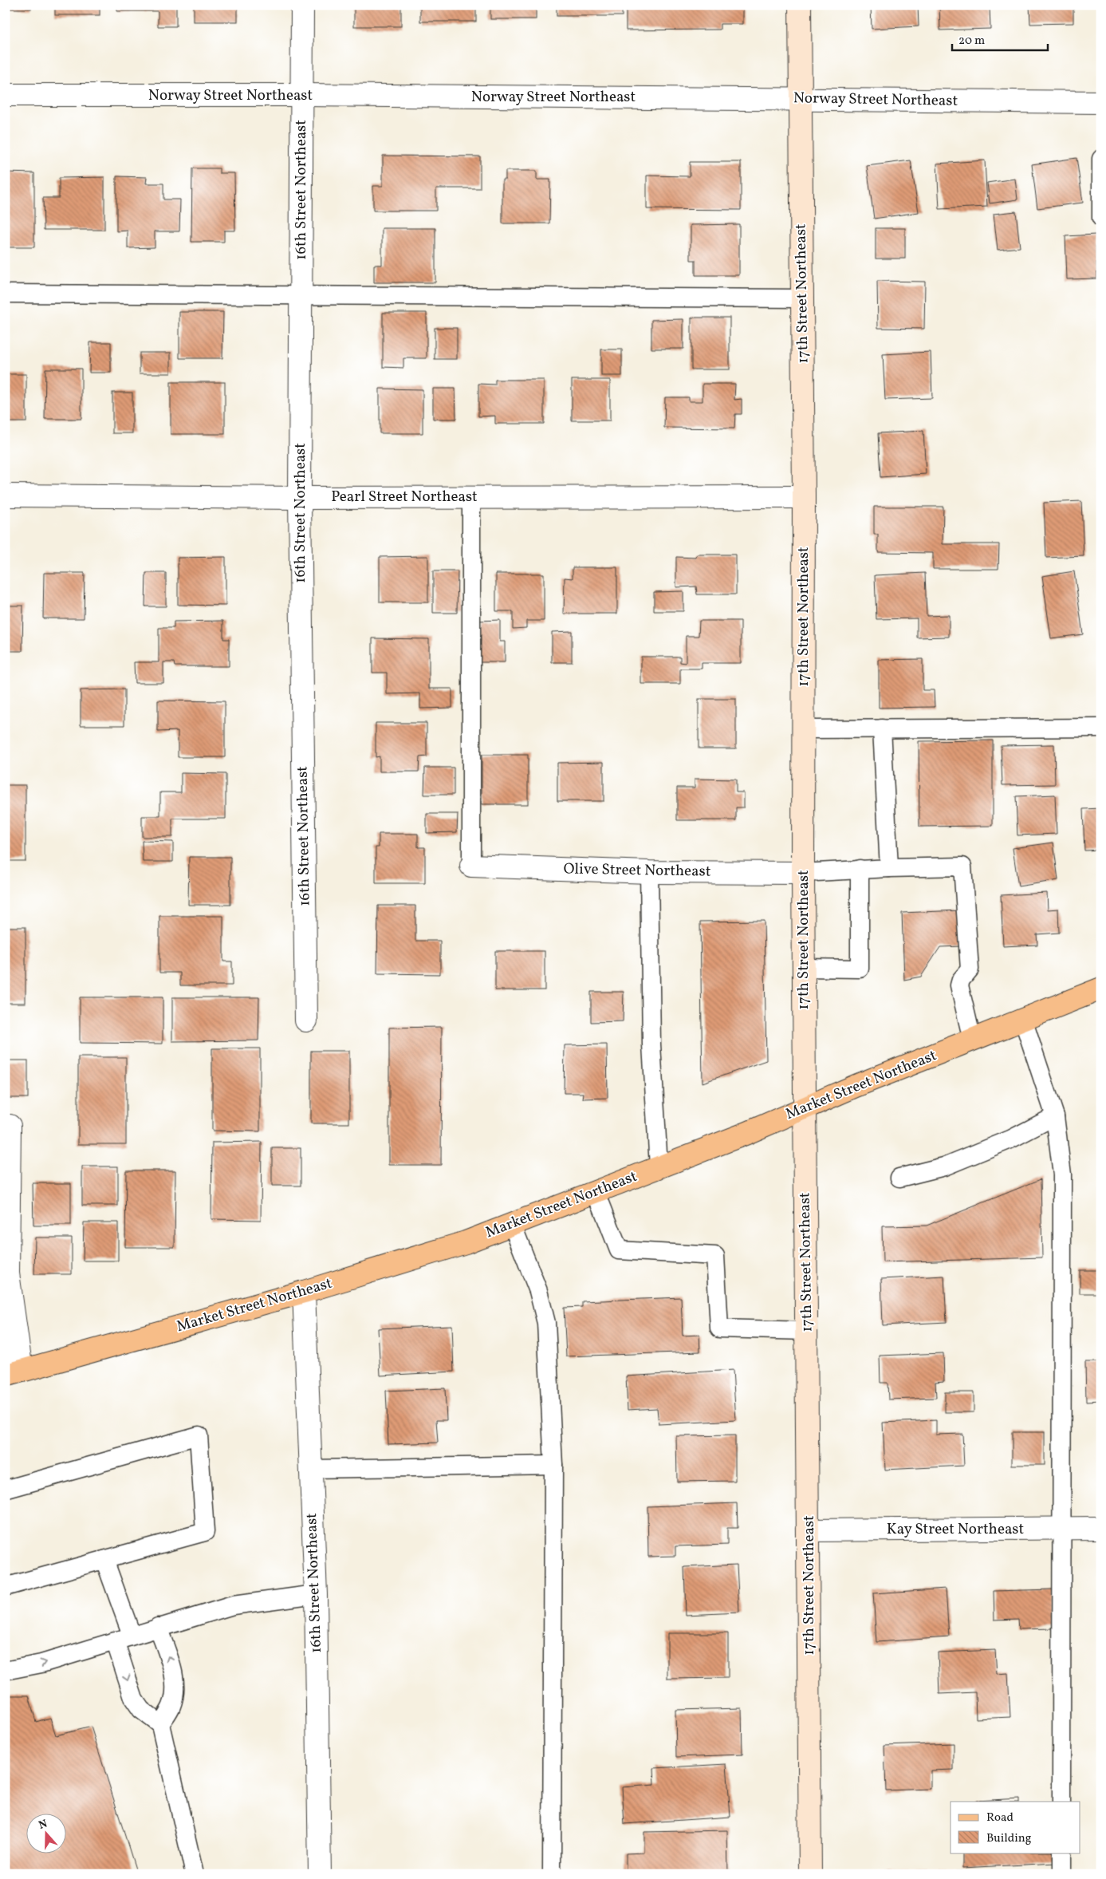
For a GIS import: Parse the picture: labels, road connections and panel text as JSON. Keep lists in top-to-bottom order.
{
  "streets": {
    "main road": ["17th Street Northeast", "Market Street Northeast"],
    "street": [
      "Norway Street Northeast",
      "16th Street Northeast",
      "Pearl Street Northeast",
      "Olive Street Northeast",
      "Kay Street Northeast"
    ]
  },
  "crossings": [
    ["Norway Street Northeast", "16th Street Northeast"],
    ["Norway Street Northeast", "17th Street Northeast"],
    ["16th Street Northeast", "Pearl Street Northeast"],
    ["16th Street Northeast", "Market Street Northeast"],
    ["17th Street Northeast", "Pearl Street Northeast"],
    ["17th Street Northeast", "Olive Street Northeast"],
    ["17th Street Northeast", "Market Street Northeast"],
    ["17th Street Northeast", "Kay Street Northeast"]
  ],
  "legend": ["Road", "Building"],
  "scale_bar": "20 m",
  "north": "top"
}
